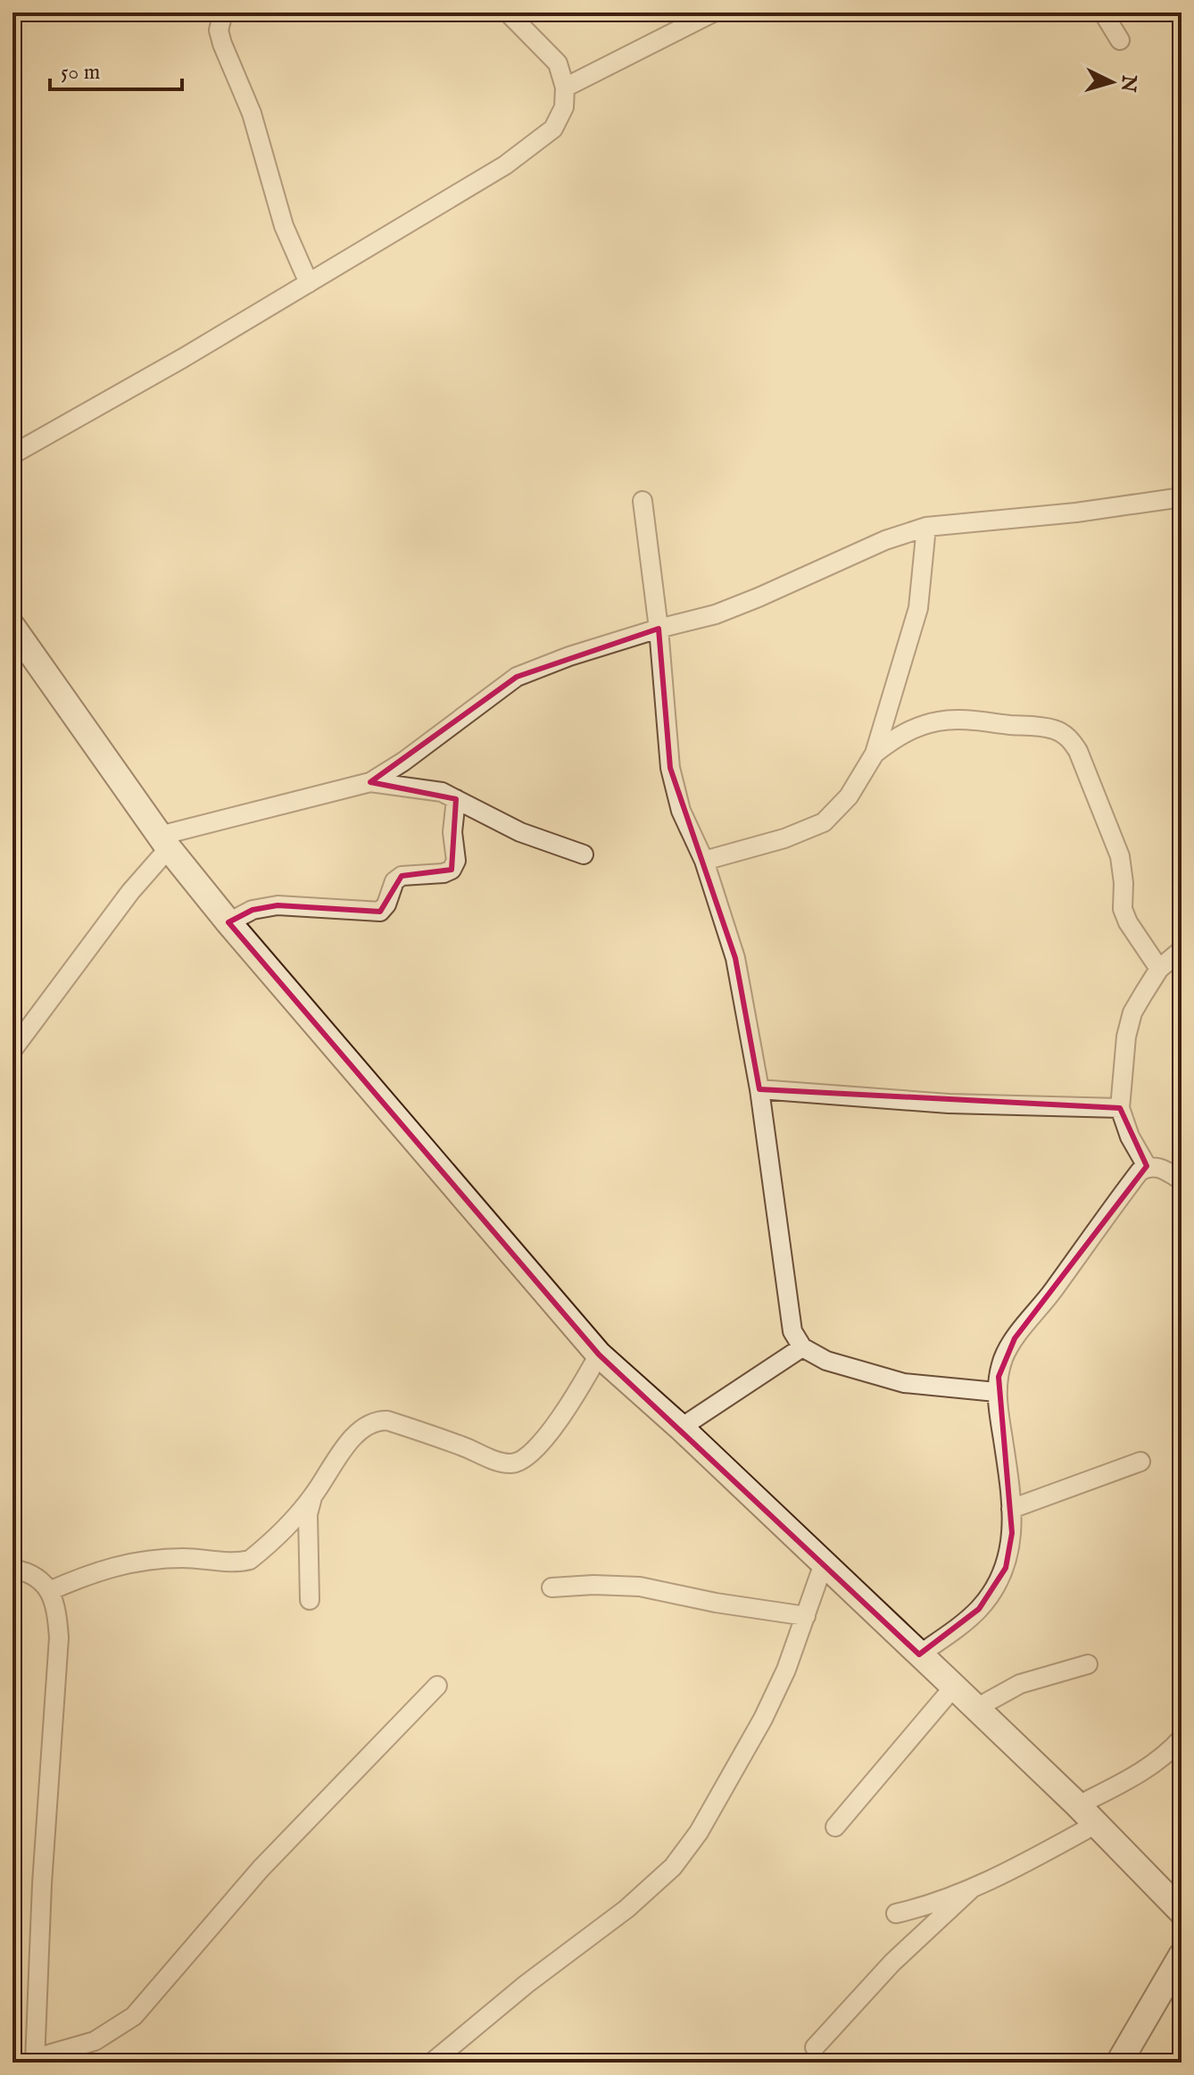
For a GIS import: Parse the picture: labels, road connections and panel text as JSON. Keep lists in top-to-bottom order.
{
  "scale_bar": "50 m",
  "north": "right"
}
